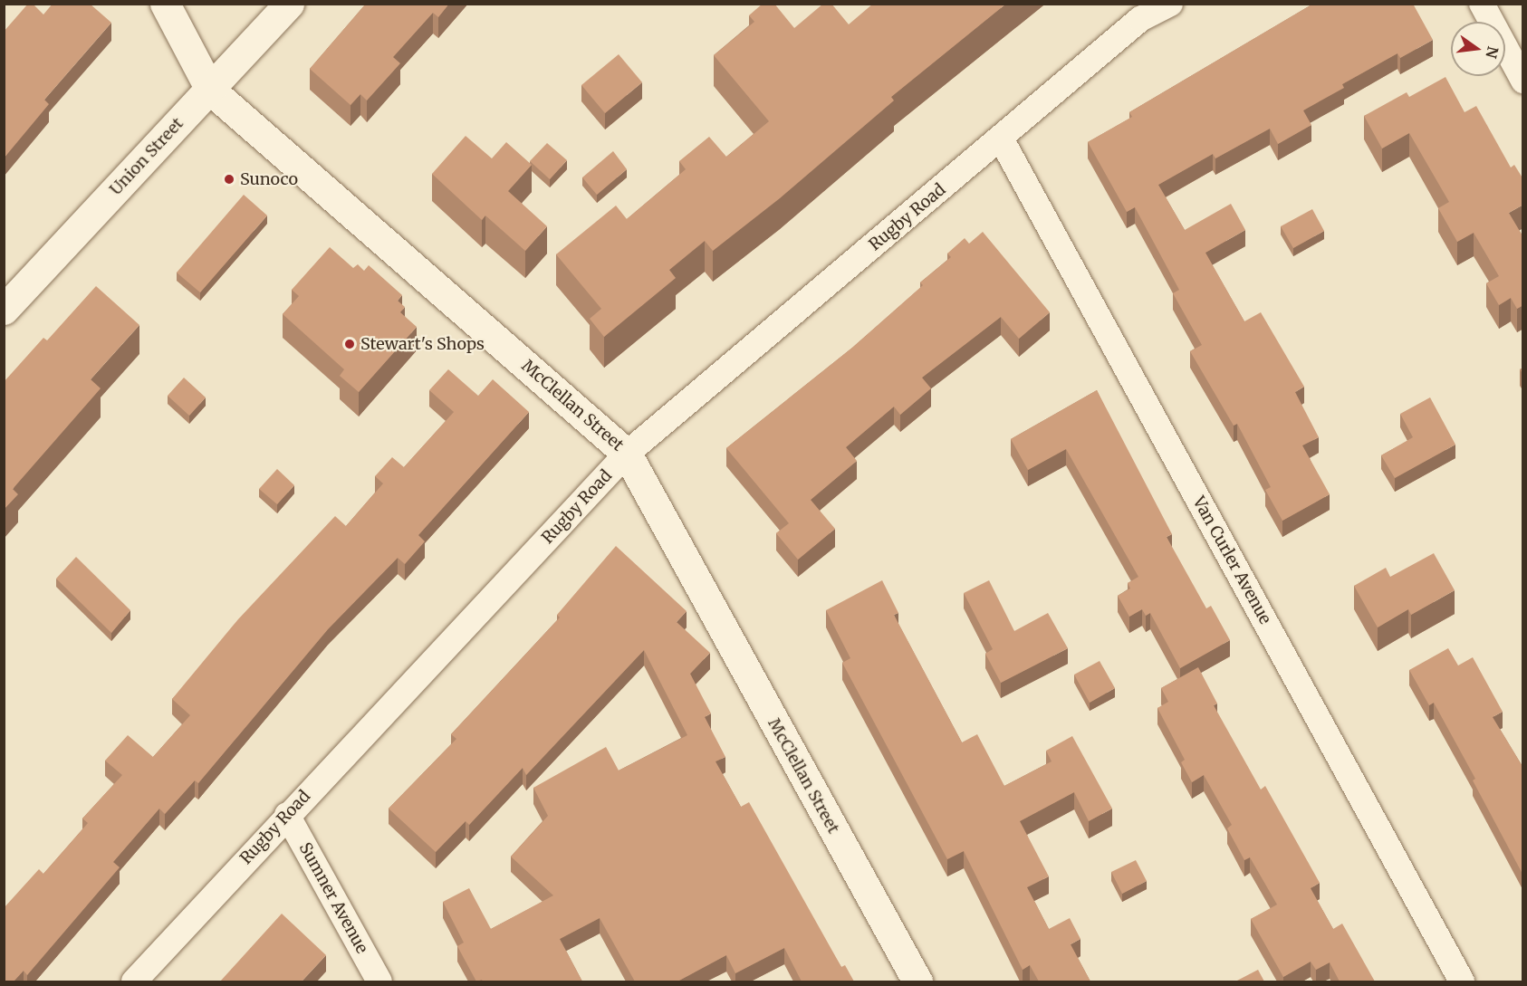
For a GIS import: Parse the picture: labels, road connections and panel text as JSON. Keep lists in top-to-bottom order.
{
  "streets": {
    "street": [
      "Union Street",
      "Rugby Road",
      "McClellan Street",
      "Van Curler Avenue",
      "Sumner Avenue"
    ]
  },
  "crossings": [
    ["Union Street", "McClellan Street"],
    ["Rugby Road", "McClellan Street"],
    ["Rugby Road", "Van Curler Avenue"],
    ["Rugby Road", "Sumner Avenue"]
  ],
  "places": ["Sunoco", "Stewart's Shops"],
  "north": "right"
}
